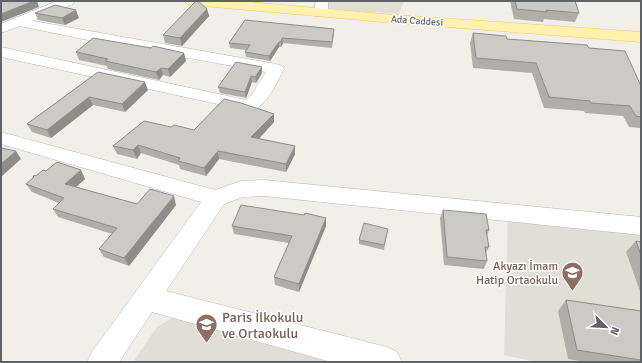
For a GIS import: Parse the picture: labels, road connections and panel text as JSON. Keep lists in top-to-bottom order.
{
  "streets": {
    "main road": ["Ada Caddesi"]
  },
  "places": {
    "school or university": ["Akyazı İmam Hatip Ortaokulu", "Paris İlkokulu ve Ortaokulu"]
  },
  "north": "bottom right"
}
